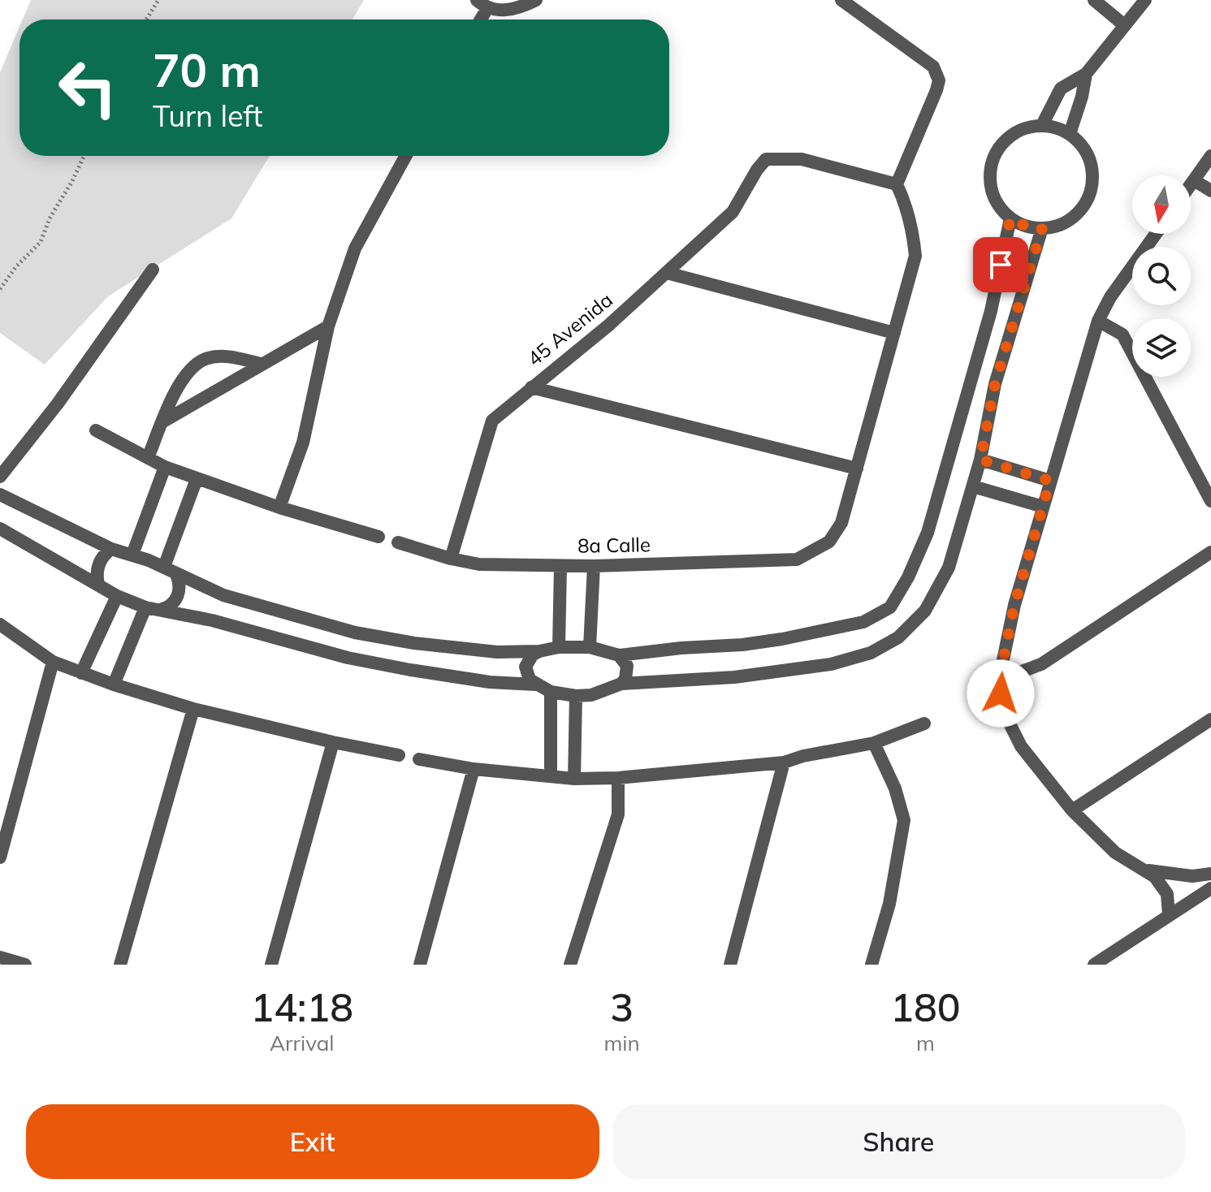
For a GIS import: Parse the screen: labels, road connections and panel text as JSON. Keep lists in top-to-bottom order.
{
  "streets": {
    "street": ["45 Avenida", "8a Calle"]
  },
  "crossings": [
    ["45 Avenida", "8a Calle"]
  ],
  "north": "bottom",
  "page": {
    "turn": ["70 m", "Turn left"],
    "eta": [
      "14:18",
      "Arrival",
      "3",
      "min",
      "180",
      "m"
    ],
    "buttons": ["Exit", "Share"]
  }
}
